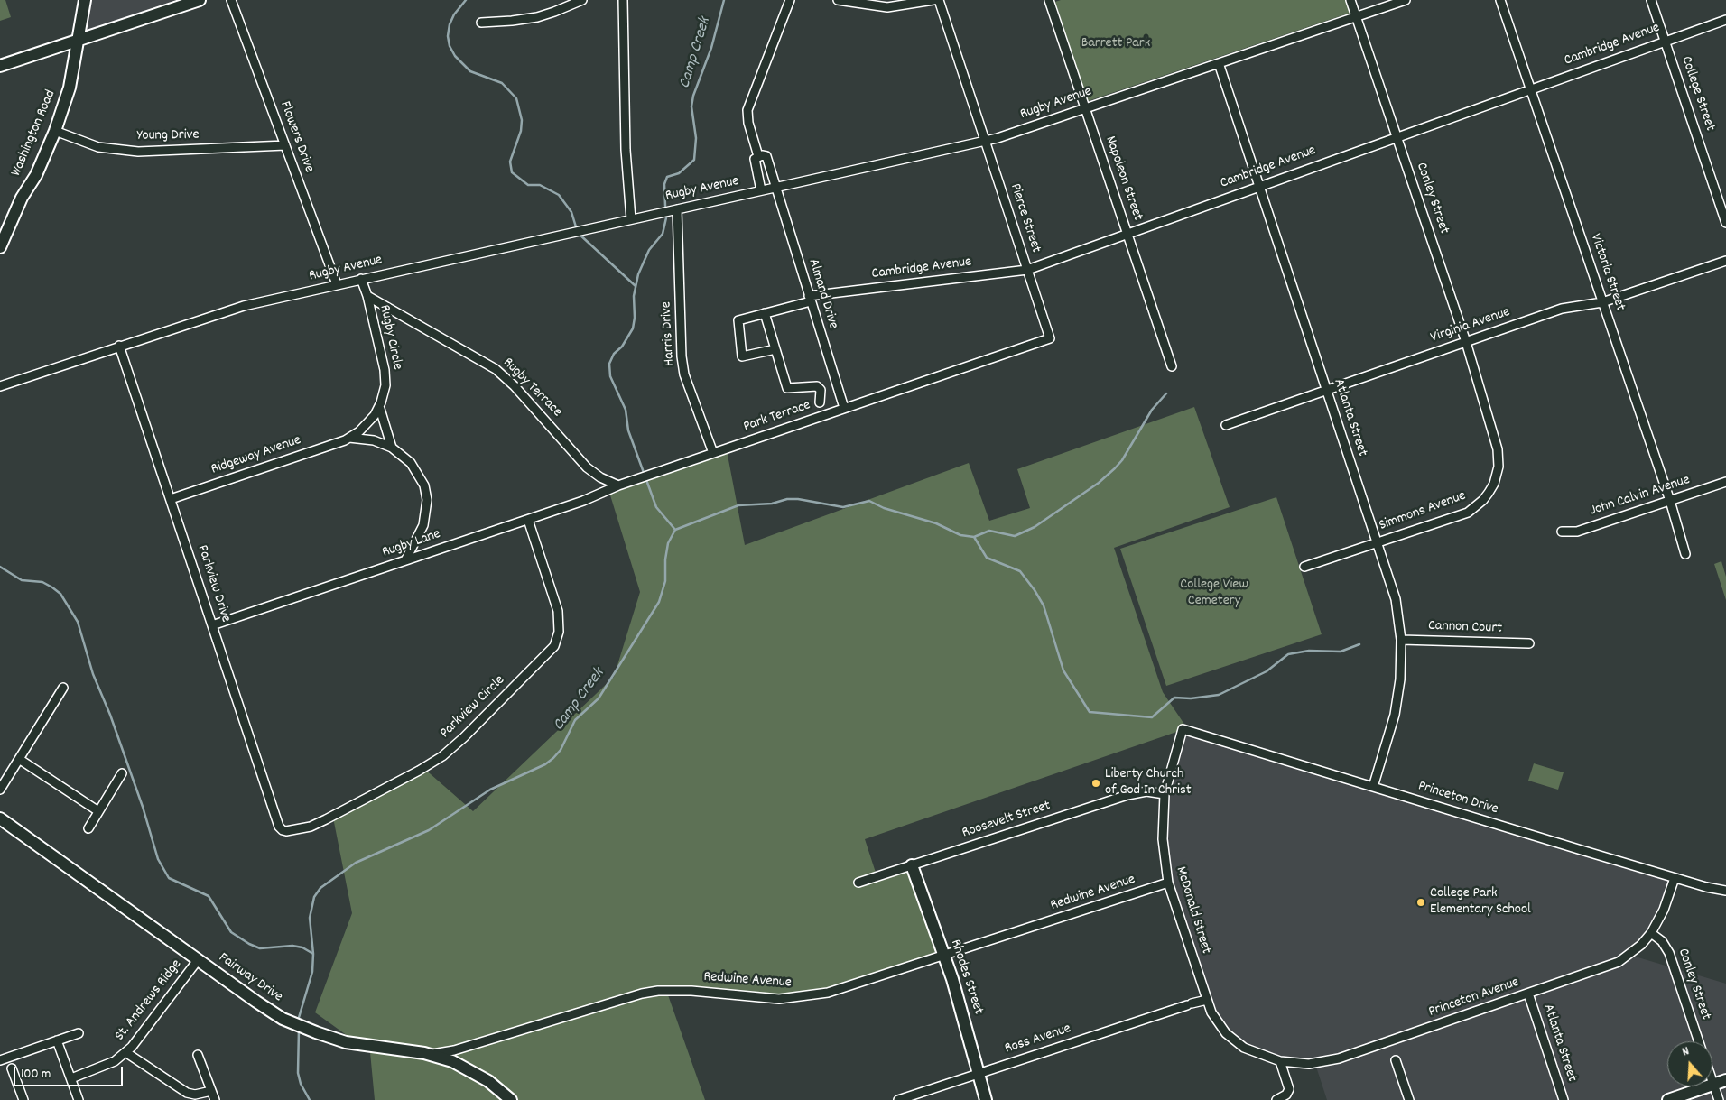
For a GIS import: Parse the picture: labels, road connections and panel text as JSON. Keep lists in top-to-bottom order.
{
  "streets": {
    "street": [
      "Cambridge Avenue",
      "College Street",
      "Rugby Avenue",
      "Washington Road",
      "Young Drive",
      "Flowers Drive",
      "Napoleon Street",
      "Conley Street",
      "Pierce Street",
      "Victoria Street",
      "Almand Drive",
      "Virginia Avenue",
      "Harris Drive",
      "Rugby Circle",
      "Rugby Terrace",
      "Park Terrace",
      "Atlanta Street",
      "Ridgeway Avenue",
      "John Calvin Avenue",
      "Simmons Avenue",
      "Rugby Lane",
      "Parkview Drive",
      "Cannon Court",
      "Parkview Circle",
      "Princeton Drive",
      "Roosevelt Street",
      "Redwine Avenue",
      "McDonald Street",
      "Rhodes Street",
      "Fairway Drive",
      "Princeton Avenue",
      "St. Andrews Ridge",
      "Ross Avenue"
    ]
  },
  "crossings": [
    ["Cambridge Avenue", "College Street"],
    ["Cambridge Avenue", "Napoleon Street"],
    ["Cambridge Avenue", "Conley Street"],
    ["Cambridge Avenue", "Pierce Street"],
    ["Cambridge Avenue", "Victoria Street"],
    ["Cambridge Avenue", "Almand Drive"],
    ["Cambridge Avenue", "Atlanta Street"],
    ["Rugby Avenue", "Flowers Drive"],
    ["Rugby Avenue", "Napoleon Street"],
    ["Rugby Avenue", "Conley Street"],
    ["Rugby Avenue", "Pierce Street"],
    ["Rugby Avenue", "Almand Drive"],
    ["Rugby Avenue", "Harris Drive"],
    ["Rugby Avenue", "Rugby Circle"],
    ["Rugby Avenue", "Atlanta Street"],
    ["Rugby Avenue", "Parkview Drive"],
    ["Washington Road", "Young Drive"],
    ["Young Drive", "Flowers Drive"],
    ["Conley Street", "Virginia Avenue"],
    ["Conley Street", "Simmons Avenue"],
    ["Conley Street", "Princeton Avenue"],
    ["Pierce Street", "Park Terrace"],
    ["Victoria Street", "Virginia Avenue"],
    ["Victoria Street", "John Calvin Avenue"],
    ["Almand Drive", "Park Terrace"],
    ["Virginia Avenue", "Atlanta Street"],
    ["Harris Drive", "Park Terrace"],
    ["Rugby Circle", "Rugby Terrace"],
    ["Rugby Terrace", "Park Terrace"],
    ["Rugby Terrace", "Rugby Lane"],
    ["Park Terrace", "Rugby Lane"],
    ["Atlanta Street", "Simmons Avenue"],
    ["Atlanta Street", "Cannon Court"],
    ["Atlanta Street", "Princeton Drive"],
    ["Atlanta Street", "Princeton Avenue"],
    ["Ridgeway Avenue", "Parkview Drive"],
    ["Rugby Lane", "Parkview Drive"],
    ["Rugby Lane", "Parkview Circle"],
    ["Parkview Drive", "Parkview Circle"],
    ["Princeton Drive", "McDonald Street"],
    ["Princeton Drive", "Princeton Avenue"],
    ["Roosevelt Street", "McDonald Street"],
    ["Roosevelt Street", "Rhodes Street"],
    ["Redwine Avenue", "McDonald Street"],
    ["Redwine Avenue", "Rhodes Street"],
    ["Redwine Avenue", "Fairway Drive"],
    ["McDonald Street", "Princeton Avenue"],
    ["McDonald Street", "Ross Avenue"],
    ["Rhodes Street", "Ross Avenue"],
    ["Fairway Drive", "St. Andrews Ridge"]
  ],
  "water": ["Camp Creek"],
  "parks": ["Barrett Park", "College View Cemetery"],
  "places": ["Liberty Church of God In Christ", "College Park Elementary School"],
  "scale_bar": "100 m",
  "north": "top"
}
